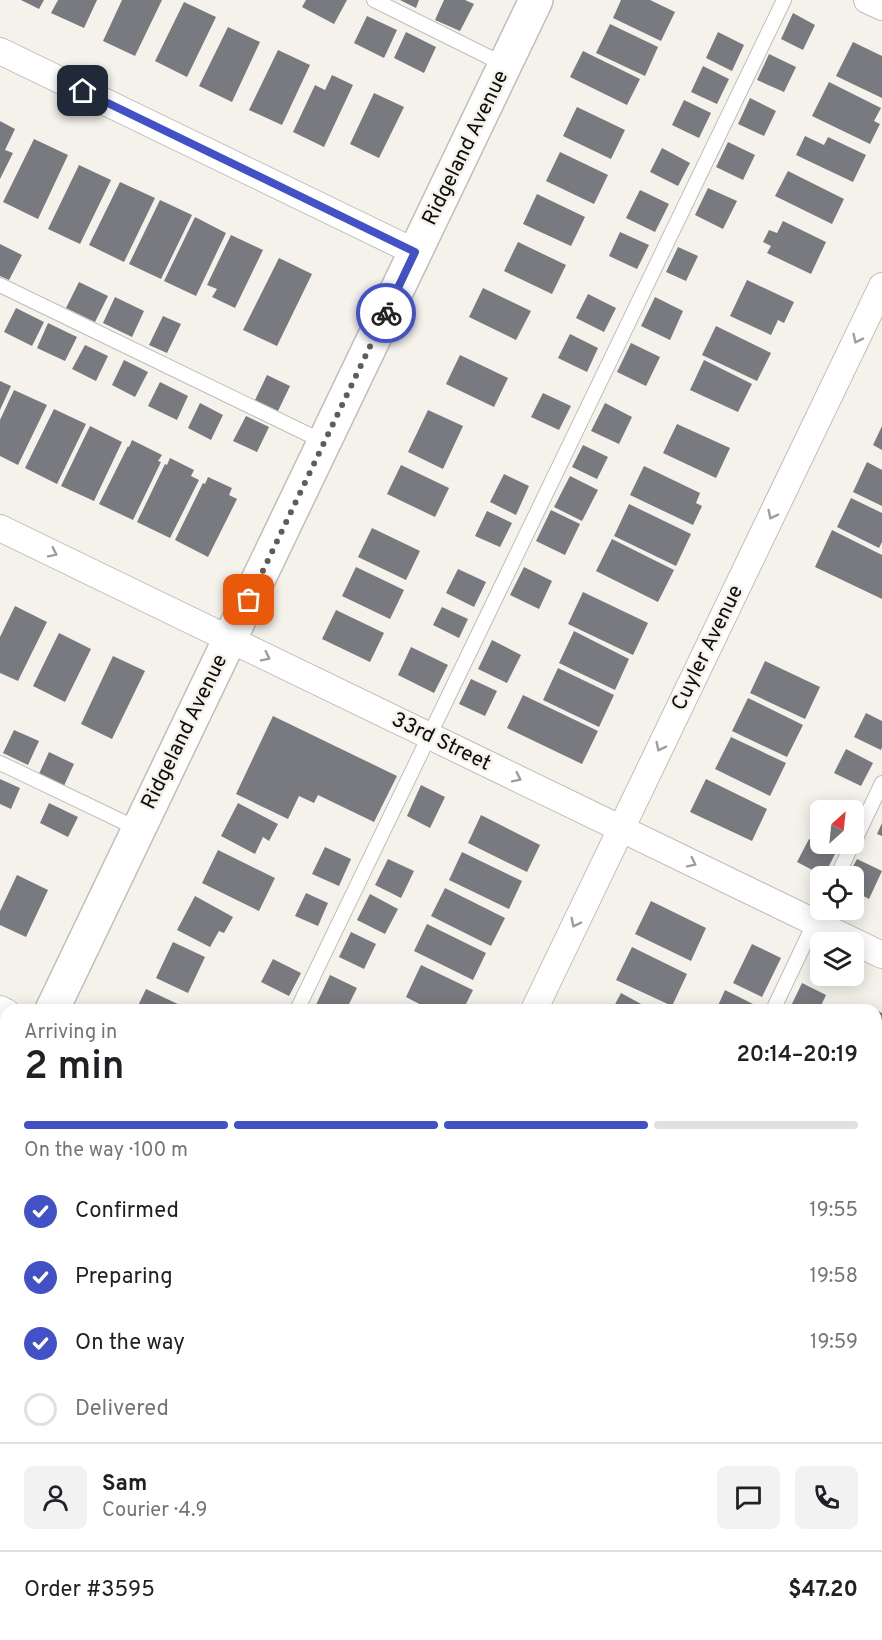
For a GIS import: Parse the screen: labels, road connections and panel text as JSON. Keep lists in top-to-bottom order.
{
  "streets": {
    "street": ["Ridgeland Avenue", "Cuyler Avenue", "33rd Street"]
  },
  "crossings": [
    ["Ridgeland Avenue", "33rd Street"],
    ["Cuyler Avenue", "33rd Street"]
  ],
  "one_way": ["Cuyler Avenue", "33rd Street"],
  "north": "top right",
  "page": {
    "heading": ["2 min", "Arriving in", "20:14–20:19"],
    "panel": [
      "Sam",
      "Courier · 4.9",
      "Order #3595",
      "$47.20"
    ],
    "bar": "On the way · 100 m",
    "list": [
      ["Confirmed", "19:55"],
      ["Preparing", "19:58"],
      ["On the way", "19:59"],
      "Delivered"
    ]
  }
}
